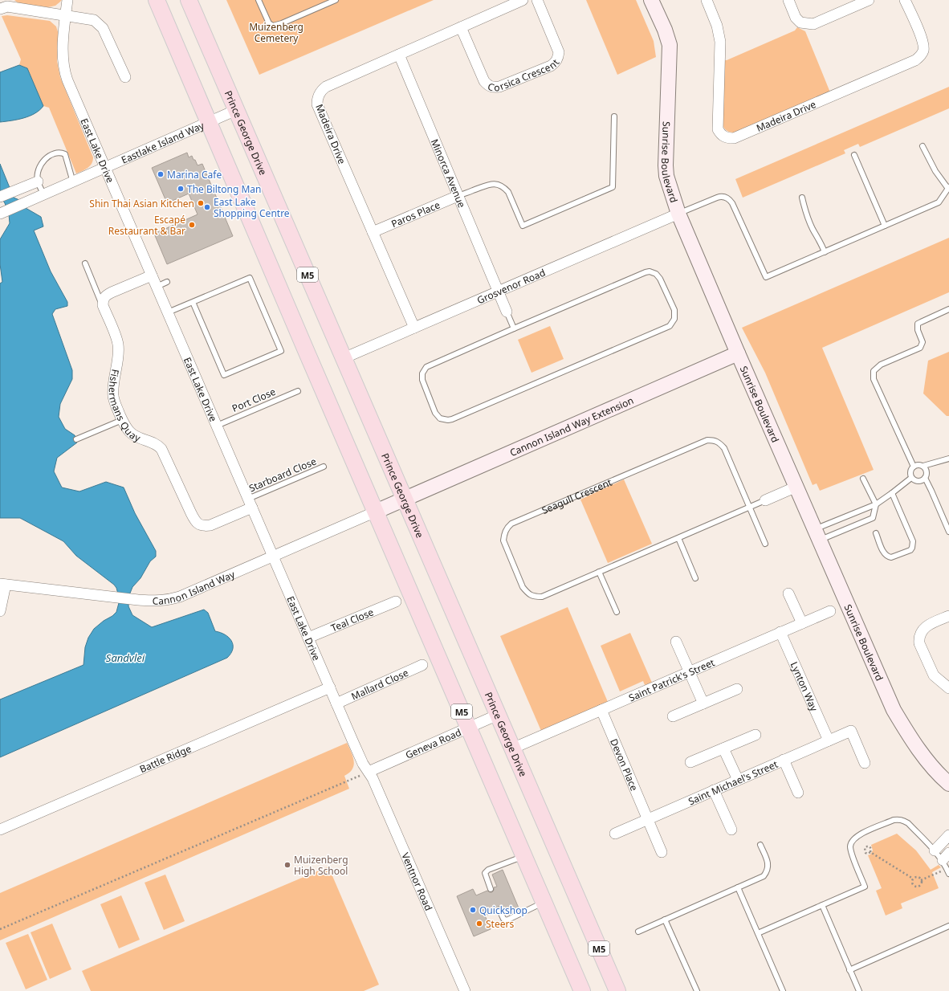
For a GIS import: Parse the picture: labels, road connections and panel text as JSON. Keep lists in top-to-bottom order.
{
  "streets": {
    "main road": ["Prince George Drive", "M5"],
    "street": [
      "Corsica Crescent",
      "Madeira Drive",
      "Eastlake Island Way",
      "East Lake Drive",
      "Sunrise Boulevard",
      "Minorca Avenue",
      "Paros Place",
      "Grosvenor Road",
      "Fishermans Quay",
      "Cannon Island Way Extension",
      "Seagull Crescent",
      "Cannon Island Way",
      "Teal Close",
      "Saint Patrick's Street",
      "Mallard Close",
      "Lynton Way",
      "Geneva Road",
      "Battle Ridge",
      "Devon Place",
      "Saint Michael's Street",
      "Ventnor Road"
    ],
    "lane": ["Port Close", "Starboard Close"]
  },
  "crossings": [
    ["Corsica Crescent", "Madeira Drive"],
    ["Madeira Drive", "Minorca Avenue"],
    ["Madeira Drive", "Paros Place"],
    ["Madeira Drive", "Grosvenor Road"],
    ["Prince George Drive", "Eastlake Island Way"],
    ["Prince George Drive", "Grosvenor Road"],
    ["Prince George Drive", "Cannon Island Way Extension"],
    ["Prince George Drive", "Saint Patrick's Street"],
    ["Prince George Drive", "Geneva Road"],
    ["Eastlake Island Way", "East Lake Drive"],
    ["Eastlake Island Way", "M5"],
    ["East Lake Drive", "Port Close"],
    ["East Lake Drive", "Fishermans Quay"],
    ["East Lake Drive", "Starboard Close"],
    ["East Lake Drive", "Cannon Island Way"],
    ["East Lake Drive", "Teal Close"],
    ["East Lake Drive", "Mallard Close"],
    ["East Lake Drive", "Geneva Road"],
    ["East Lake Drive", "Battle Ridge"],
    ["East Lake Drive", "Ventnor Road"],
    ["Sunrise Boulevard", "Grosvenor Road"],
    ["Sunrise Boulevard", "Cannon Island Way Extension"],
    ["Sunrise Boulevard", "Seagull Crescent"],
    ["Minorca Avenue", "Paros Place"],
    ["Minorca Avenue", "Grosvenor Road"],
    ["M5", "Cannon Island Way Extension"],
    ["M5", "Cannon Island Way"],
    ["M5", "Geneva Road"],
    ["Fishermans Quay", "Starboard Close"],
    ["Cannon Island Way Extension", "Cannon Island Way"],
    ["Saint Patrick's Street", "Lynton Way"],
    ["Saint Patrick's Street", "Devon Place"],
    ["Lynton Way", "Saint Michael's Street"],
    ["Geneva Road", "Ventnor Road"],
    ["Devon Place", "Saint Michael's Street"]
  ],
  "water": ["Sandvlei"],
  "parks": ["Muizenberg Cemetery"],
  "places": [
    "Marina Cafe",
    "The Biltong Man",
    "Shin Thai Asian Kitchen",
    "East Lake Shopping Centre",
    "Escapé Restaurant & Bar",
    "Muizenberg High School",
    "Quickshop",
    "Steers"
  ]
}
